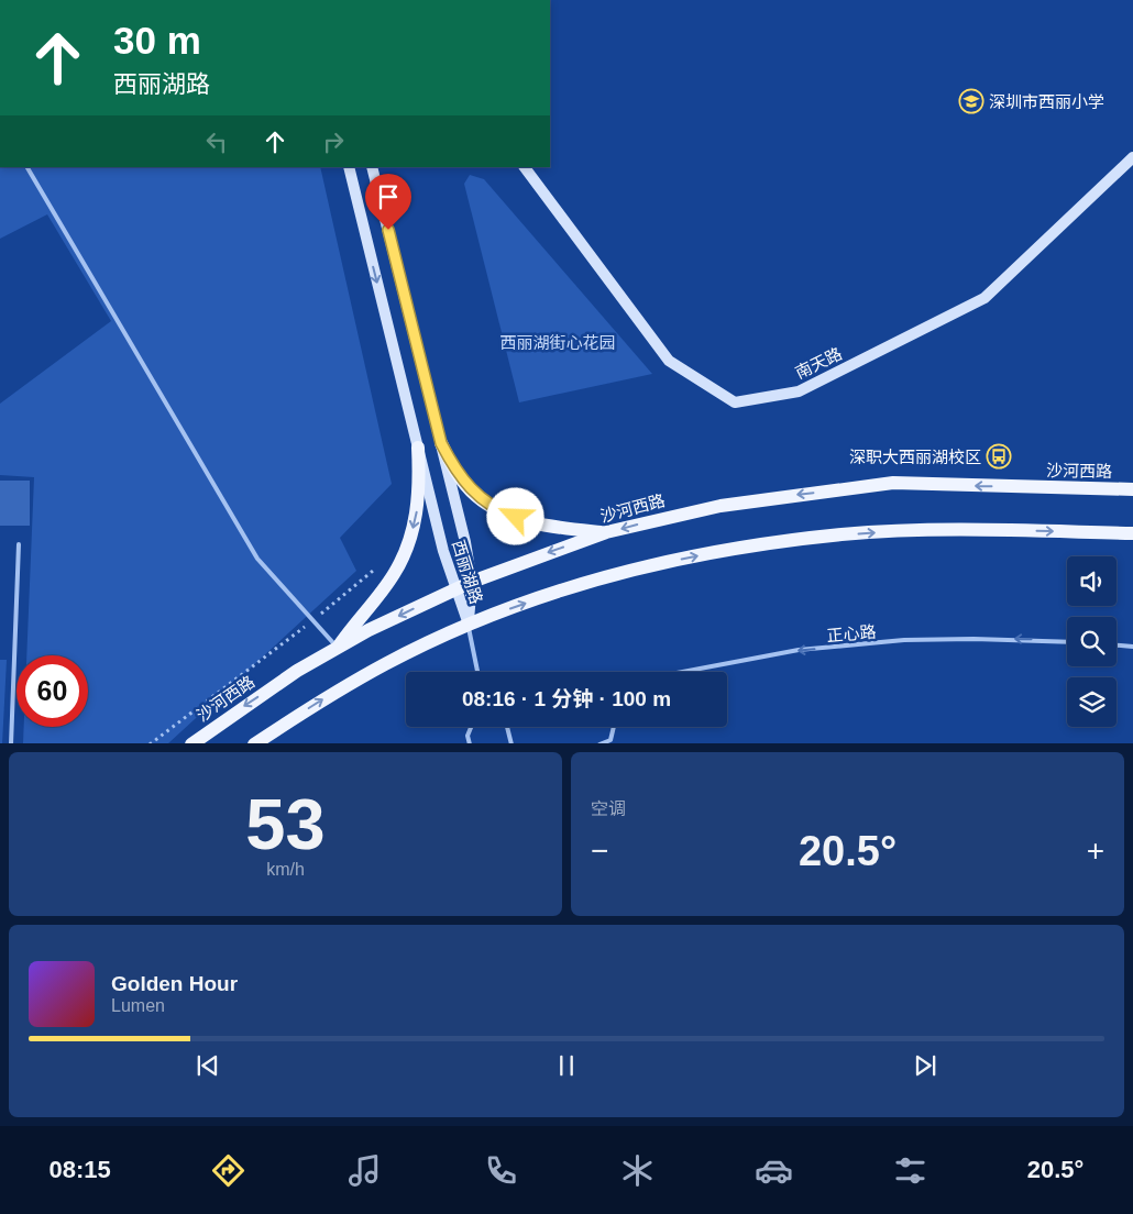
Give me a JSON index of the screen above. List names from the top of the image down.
{
  "streets": {
    "main road": ["南天路", "沙河西路", "西丽湖路"],
    "lane": ["正心路"]
  },
  "crossings": [
    ["沙河西路", "西丽湖路"]
  ],
  "one_way": ["正心路"],
  "parks": ["西丽湖街心花园"],
  "places": {
    "school or university": ["深圳市西丽小学"],
    "bus stop": ["深职大西丽湖校区"]
  },
  "page": {
    "turn": ["30 m", "西丽湖路"],
    "limit": "60",
    "trip": "08:16 · 1 分钟 · 100 m",
    "tile": [
      ["53", "km/h"],
      "空调"
    ],
    "heat": ["−", "20.5°", "+"],
    "song": ["Golden Hour", "Lumen"],
    "tabs": ["08:15", "20.5°"]
  }
}
